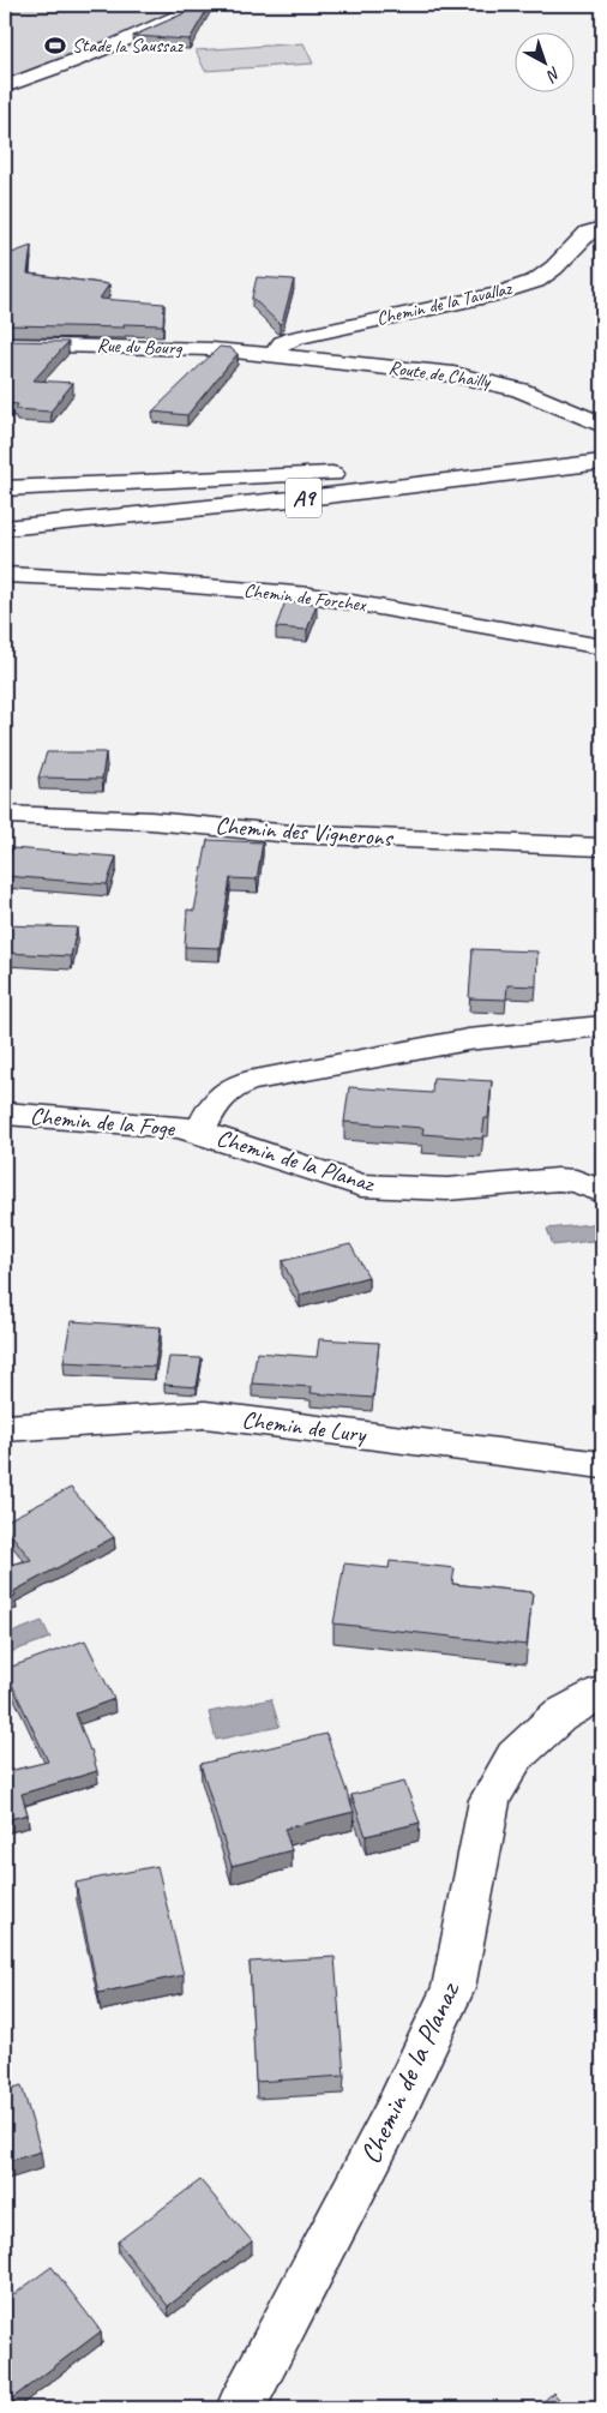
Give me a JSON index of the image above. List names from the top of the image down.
{
  "streets": {
    "main road": [
      "Chemin de la Tavallaz",
      "Rue du Bourg",
      "Route de Chailly",
      "A9",
      "Chemin de Forchex",
      "Chemin des Vignerons",
      "Chemin de la Foge",
      "Chemin de la Planaz",
      "Chemin de Lury"
    ]
  },
  "crossings": [
    ["Chemin de la Tavallaz", "Rue du Bourg"],
    ["Chemin de la Tavallaz", "Route de Chailly"],
    ["Rue du Bourg", "Route de Chailly"],
    ["Route de Chailly", "A9"],
    ["Chemin de la Foge", "Chemin de la Planaz"]
  ],
  "places": {
    "sports": ["Stade la Saussaz"]
  },
  "north": "bottom right"
}
